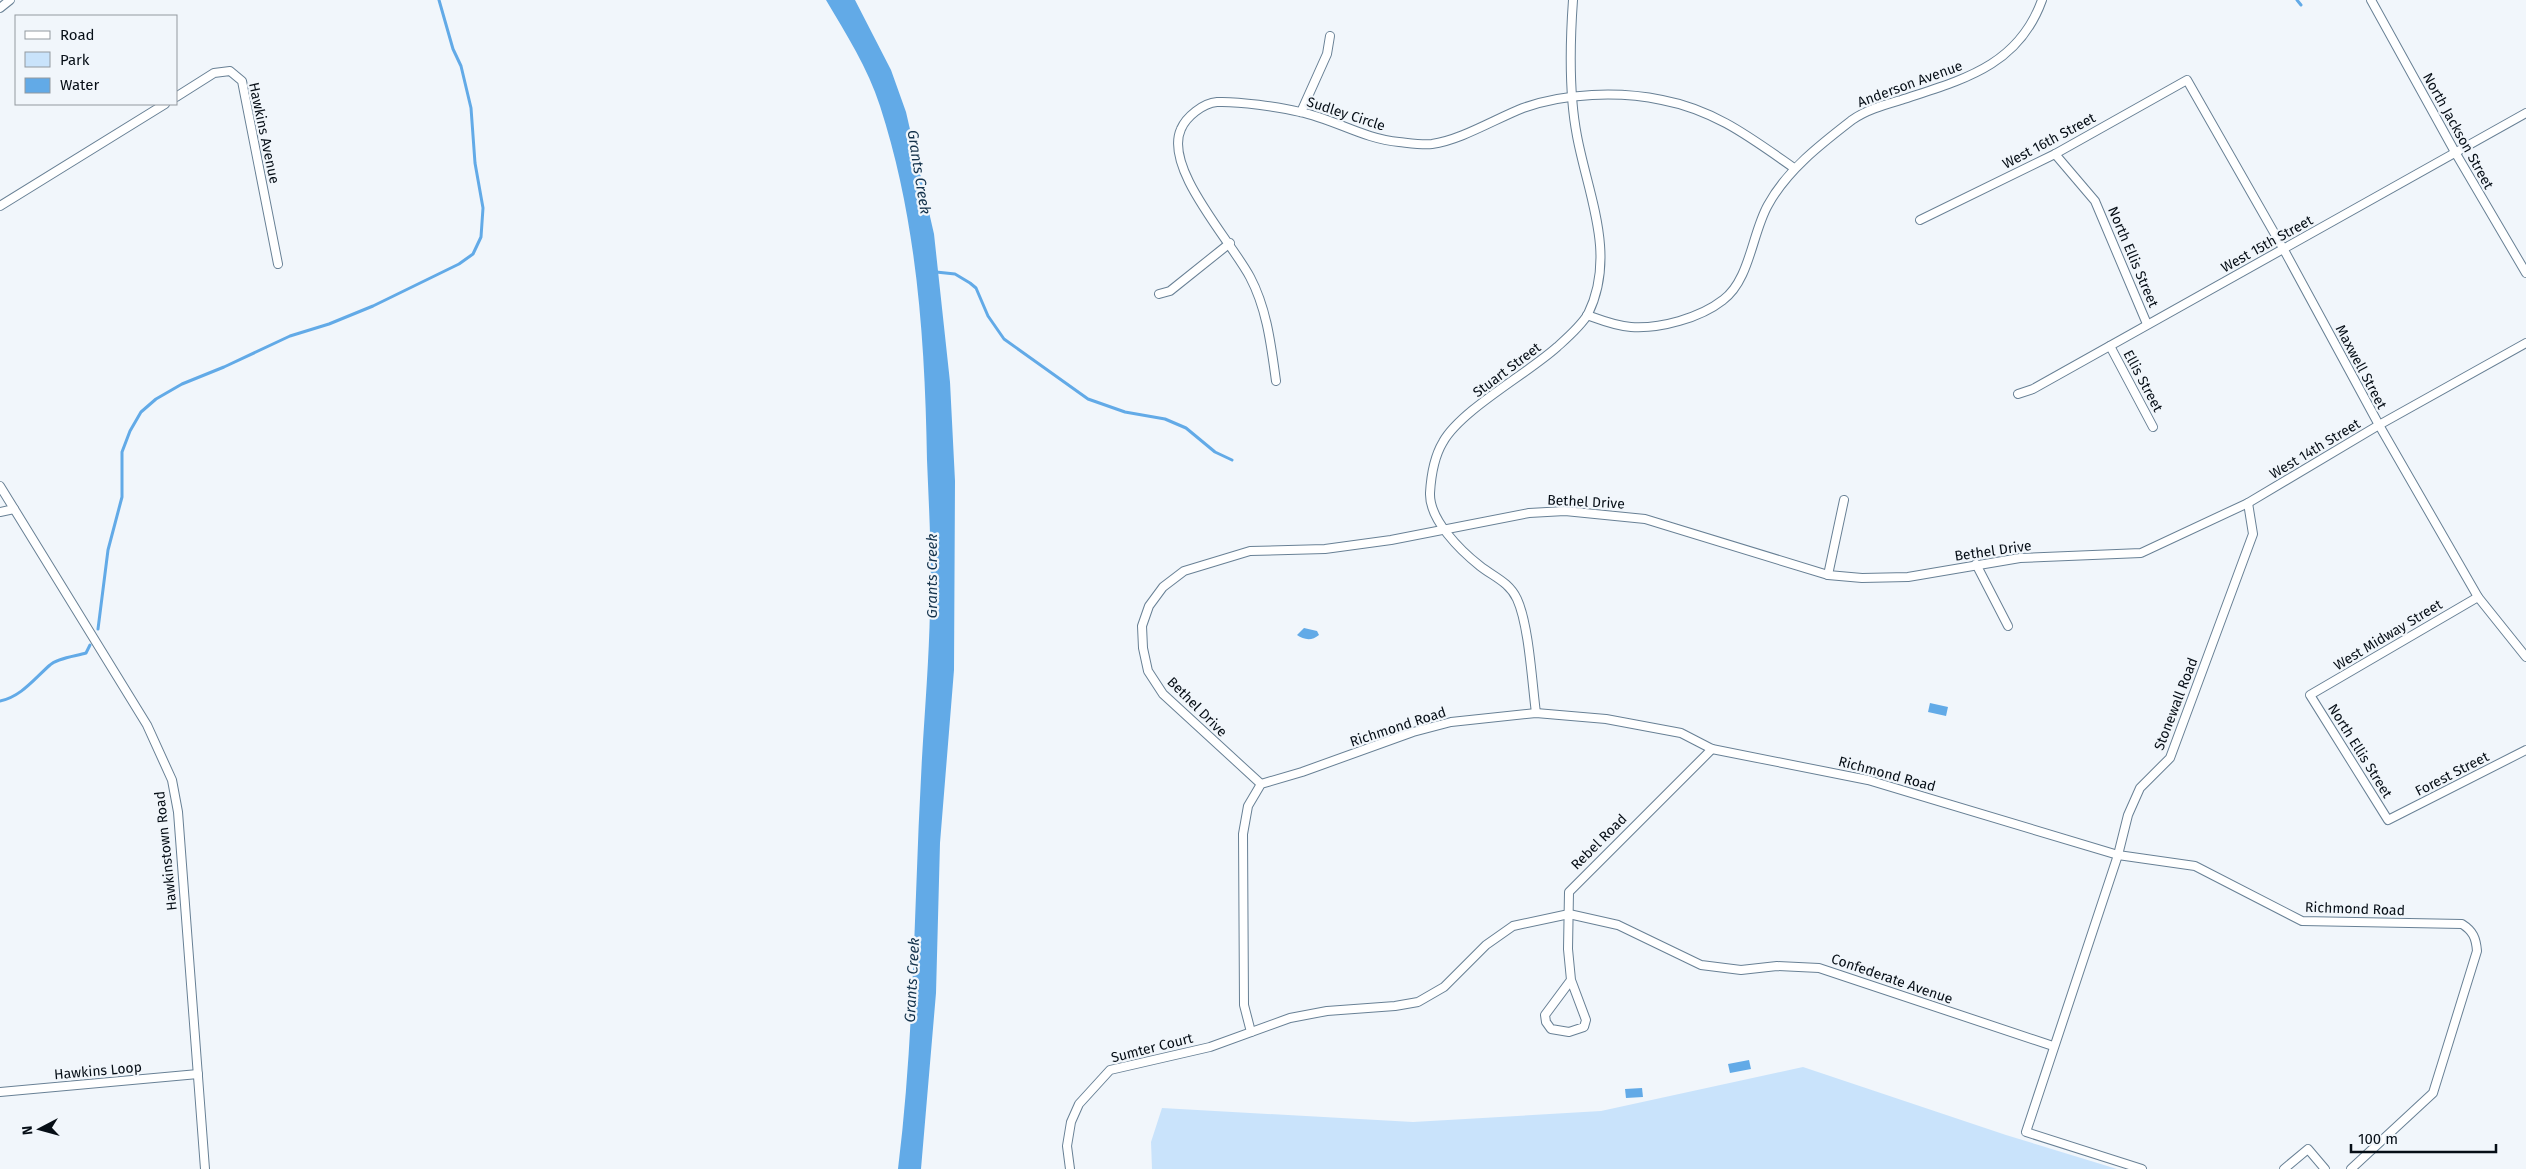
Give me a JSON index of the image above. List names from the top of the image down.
{
  "streets": {
    "street": [
      "Anderson Avenue",
      "Sudley Circle",
      "North Jackson Street",
      "Hawkins Avenue",
      "West 16th Street",
      "West 15th Street",
      "North Ellis Street",
      "Maxwell Street",
      "Stuart Street",
      "Ellis Street",
      "West 14th Street",
      "Bethel Drive",
      "West Midway Street",
      "Stonewall Road",
      "Richmond Road",
      "Forest Street",
      "Rebel Road",
      "Hawkinstown Road",
      "Confederate Avenue",
      "Sumter Court",
      "Hawkins Loop"
    ]
  },
  "crossings": [
    ["Anderson Avenue", "Sudley Circle"],
    ["Anderson Avenue", "Stuart Street"],
    ["Sudley Circle", "Stuart Street"],
    ["North Jackson Street", "West 15th Street"],
    ["West 16th Street", "North Ellis Street"],
    ["West 16th Street", "Maxwell Street"],
    ["West 15th Street", "North Ellis Street"],
    ["West 15th Street", "Maxwell Street"],
    ["West 15th Street", "Ellis Street"],
    ["North Ellis Street", "West Midway Street"],
    ["North Ellis Street", "Forest Street"],
    ["Maxwell Street", "West 14th Street"],
    ["Maxwell Street", "West Midway Street"],
    ["Stuart Street", "Bethel Drive"],
    ["Stuart Street", "Richmond Road"],
    ["West 14th Street", "Bethel Drive"],
    ["West 14th Street", "Stonewall Road"],
    ["Bethel Drive", "Stonewall Road"],
    ["Bethel Drive", "Richmond Road"],
    ["Stonewall Road", "Richmond Road"],
    ["Stonewall Road", "Confederate Avenue"],
    ["Richmond Road", "Rebel Road"],
    ["Rebel Road", "Confederate Avenue"],
    ["Hawkinstown Road", "Hawkins Loop"],
    ["Confederate Avenue", "Sumter Court"]
  ],
  "water": ["Grants Creek"],
  "legend": ["Road", "Park", "Water"],
  "scale_bar": "100 m",
  "north": "left"
}
